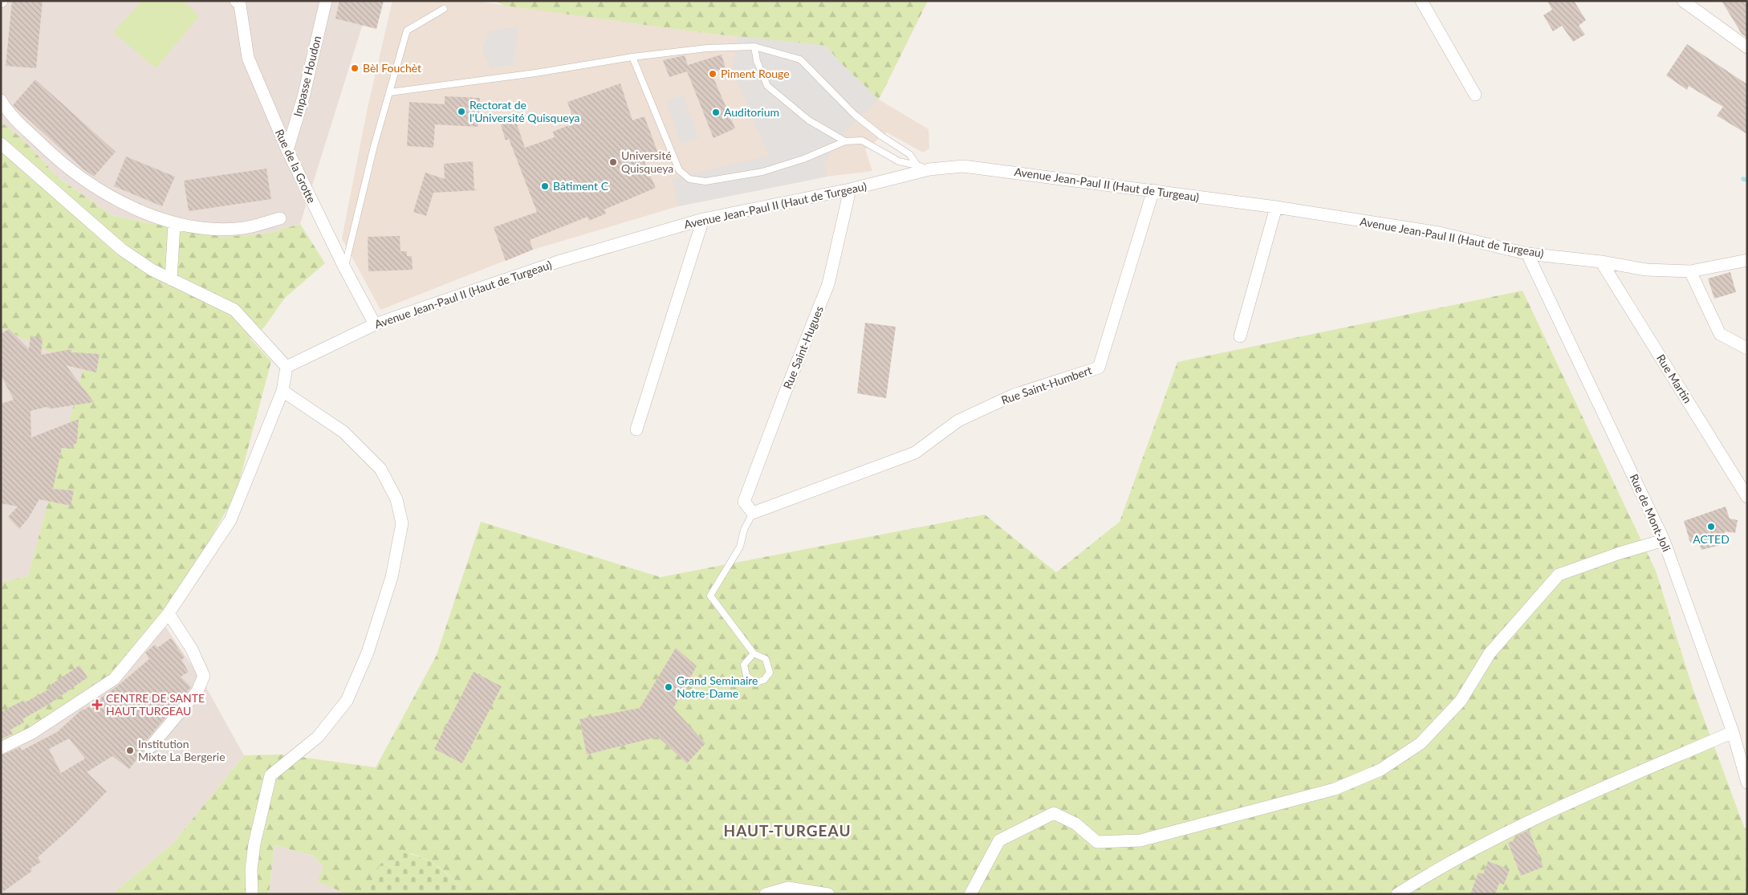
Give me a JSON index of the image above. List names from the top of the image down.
{
  "streets": {
    "street": [
      "Impasse Houdon",
      "Rue de la Grotte",
      "Avenue Jean-Paul II (Haut de Turgeau)",
      "Rue Saint-Hugues",
      "Rue Martin",
      "Rue Saint-Humbert",
      "Rue de Mont-Joli"
    ]
  },
  "crossings": [
    ["Impasse Houdon", "Rue de la Grotte"],
    ["Rue de la Grotte", "Avenue Jean-Paul II (Haut de Turgeau)"],
    ["Avenue Jean-Paul II (Haut de Turgeau)", "Rue Saint-Hugues"],
    ["Avenue Jean-Paul II (Haut de Turgeau)", "Rue Martin"],
    ["Avenue Jean-Paul II (Haut de Turgeau)", "Rue Saint-Humbert"],
    ["Avenue Jean-Paul II (Haut de Turgeau)", "Rue de Mont-Joli"],
    ["Rue Saint-Hugues", "Rue Saint-Humbert"]
  ],
  "districts": ["HAUT-TURGEAU"],
  "places": {
    "other": [
      "Bèl Fouchèt",
      "Piment Rouge",
      "Rectorat de l'Université Quisqueya",
      "Auditorium",
      "Université Quisqueya",
      "Bâtiment C",
      "ACTED",
      "Grand Seminaire Notre-Dame",
      "Institution Mixte La Bergerie"
    ],
    "health": ["CENTRE DE SANTE HAUT TURGEAU"]
  }
}
